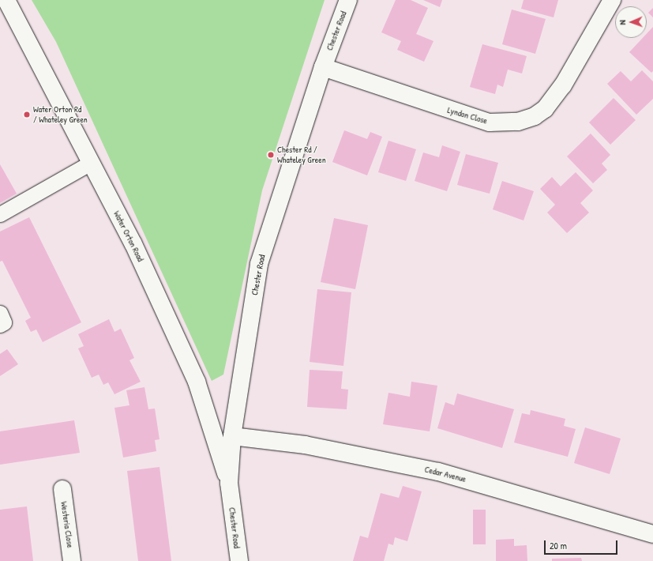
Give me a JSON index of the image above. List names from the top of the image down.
{
  "streets": {
    "main road": [
      "Chester Road",
      "Lyndon Close",
      "Water Orton Road",
      "Cedar Avenue",
      "Westeria Close"
    ]
  },
  "crossings": [
    ["Chester Road", "Lyndon Close"],
    ["Chester Road", "Water Orton Road"],
    ["Chester Road", "Cedar Avenue"]
  ],
  "places": ["Water Orton Rd / Whateley Green", "Chester Rd / Whateley Green"],
  "scale_bar": "20 m",
  "north": "left"
}
